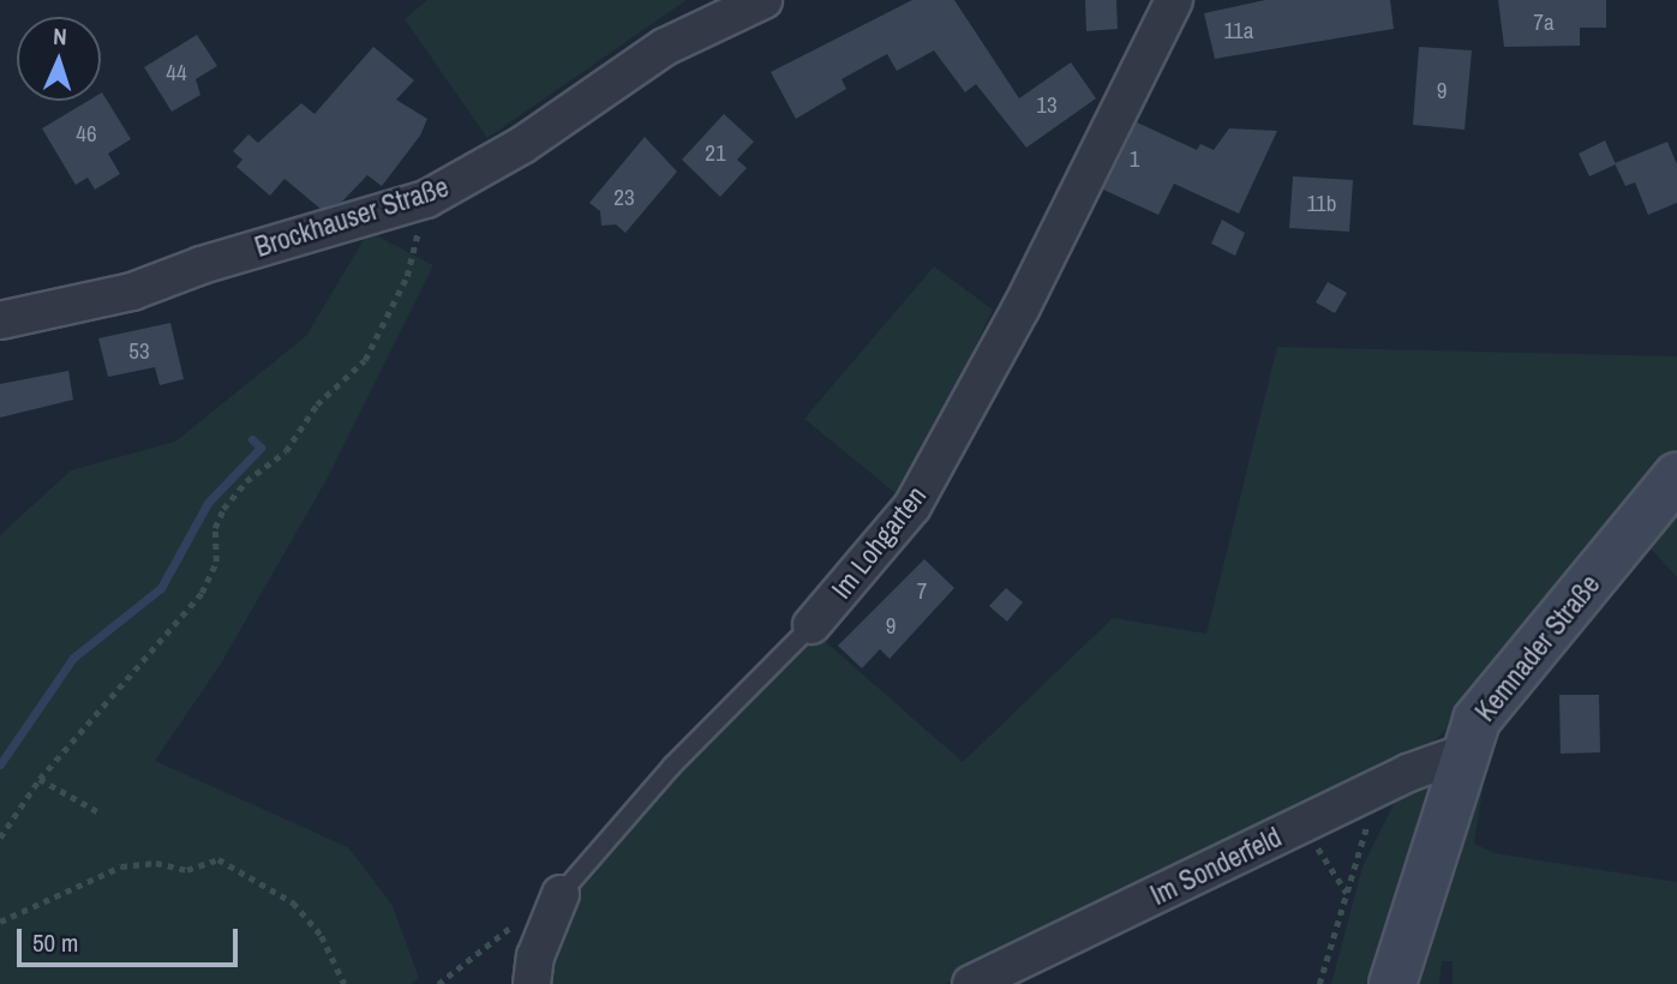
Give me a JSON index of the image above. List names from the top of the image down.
{
  "streets": {
    "main road": ["Kemnader Straße"],
    "street": ["Brockhauser Straße", "Im Lohgarten", "Im Sonderfeld"]
  },
  "crossings": [
    ["Kemnader Straße", "Im Sonderfeld"]
  ],
  "house_numbers": [
    "7a",
    "11a",
    "44",
    "9",
    "13",
    "46",
    "21",
    "1",
    "23",
    "11b",
    "53",
    "7",
    "9"
  ],
  "scale_bar": "50 m",
  "north": "top"
}
